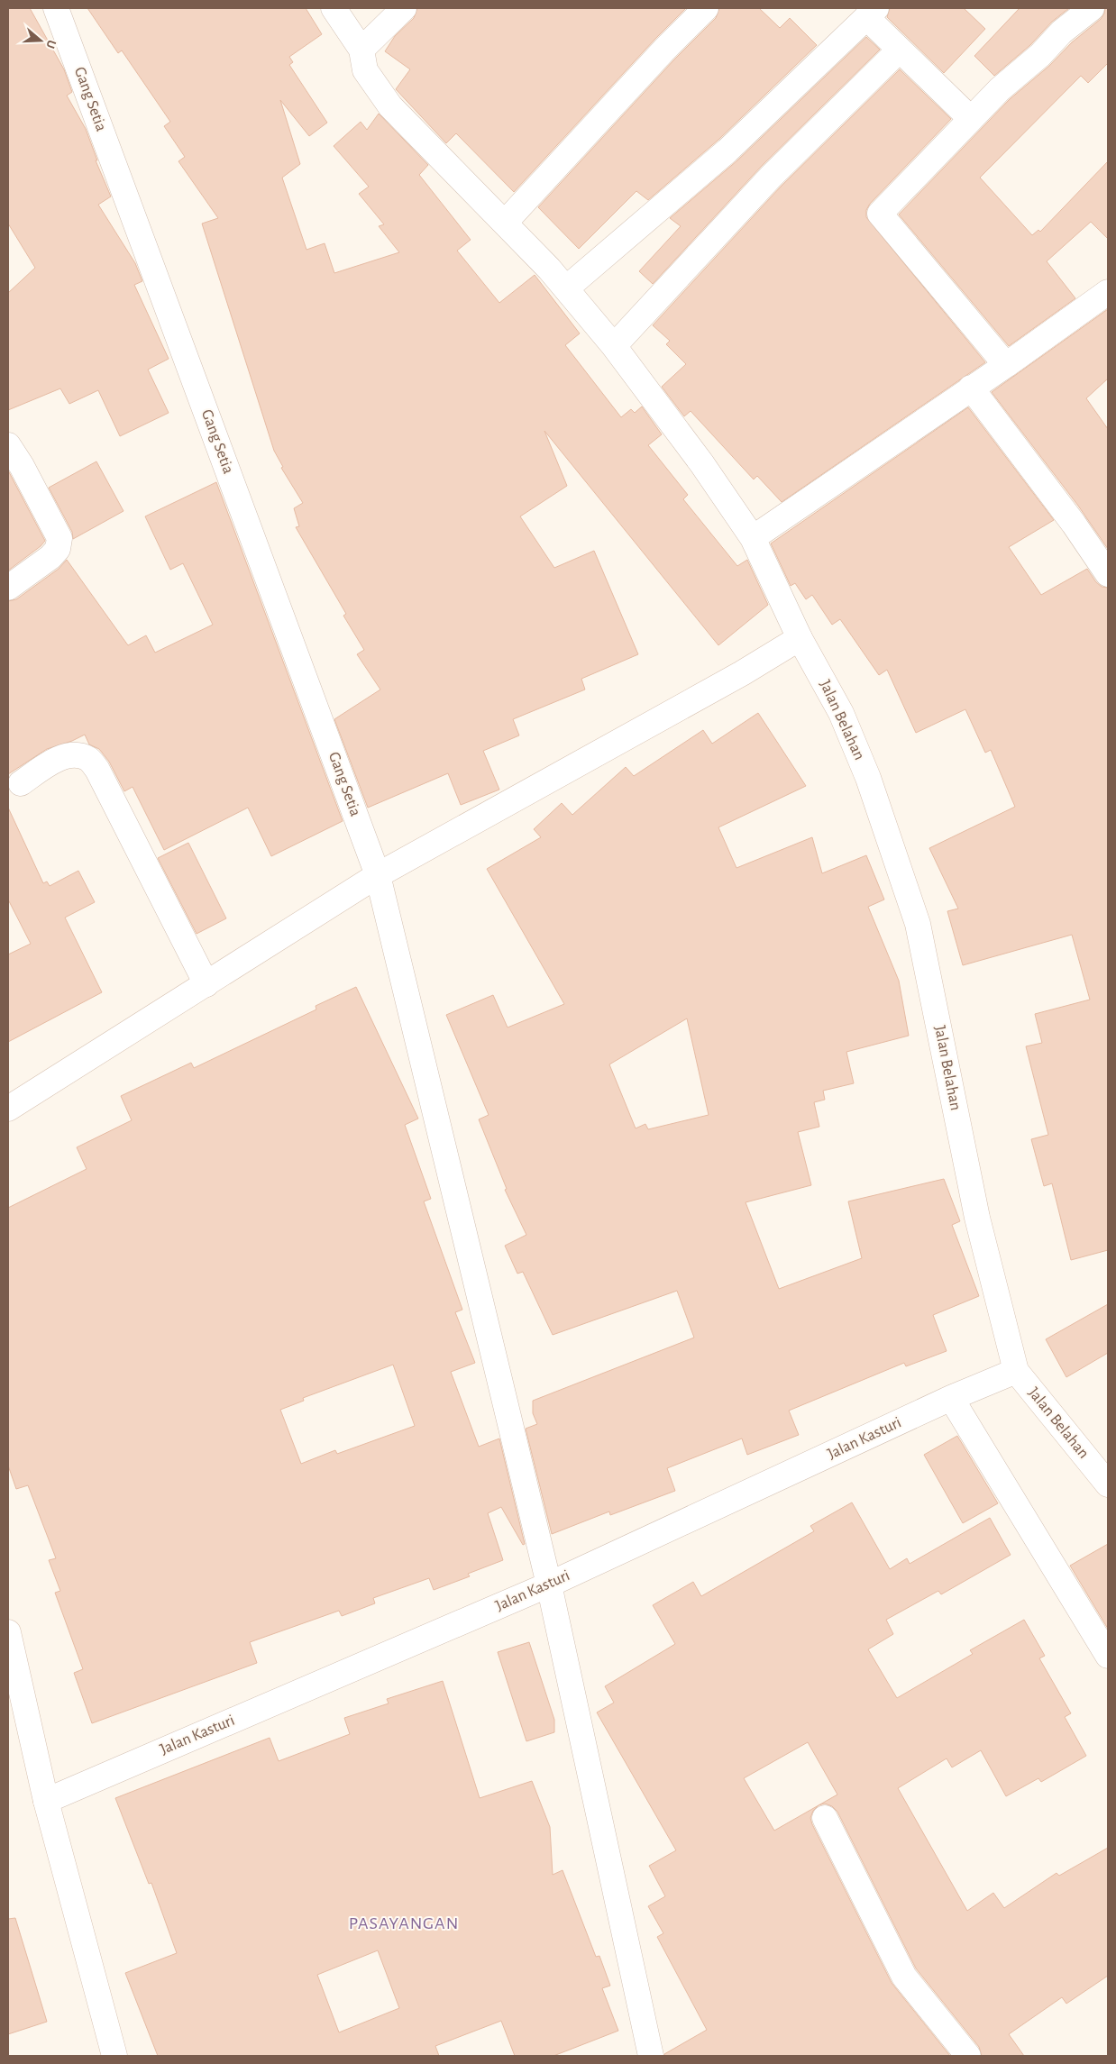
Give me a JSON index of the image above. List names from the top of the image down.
{
  "streets": {
    "street": ["Gang Setia", "Jalan Belahan", "Jalan Kasturi"]
  },
  "crossings": [
    ["Gang Setia", "Jalan Kasturi"],
    ["Jalan Belahan", "Jalan Kasturi"]
  ],
  "districts": ["PASAYANGAN"],
  "north": "right"
}
